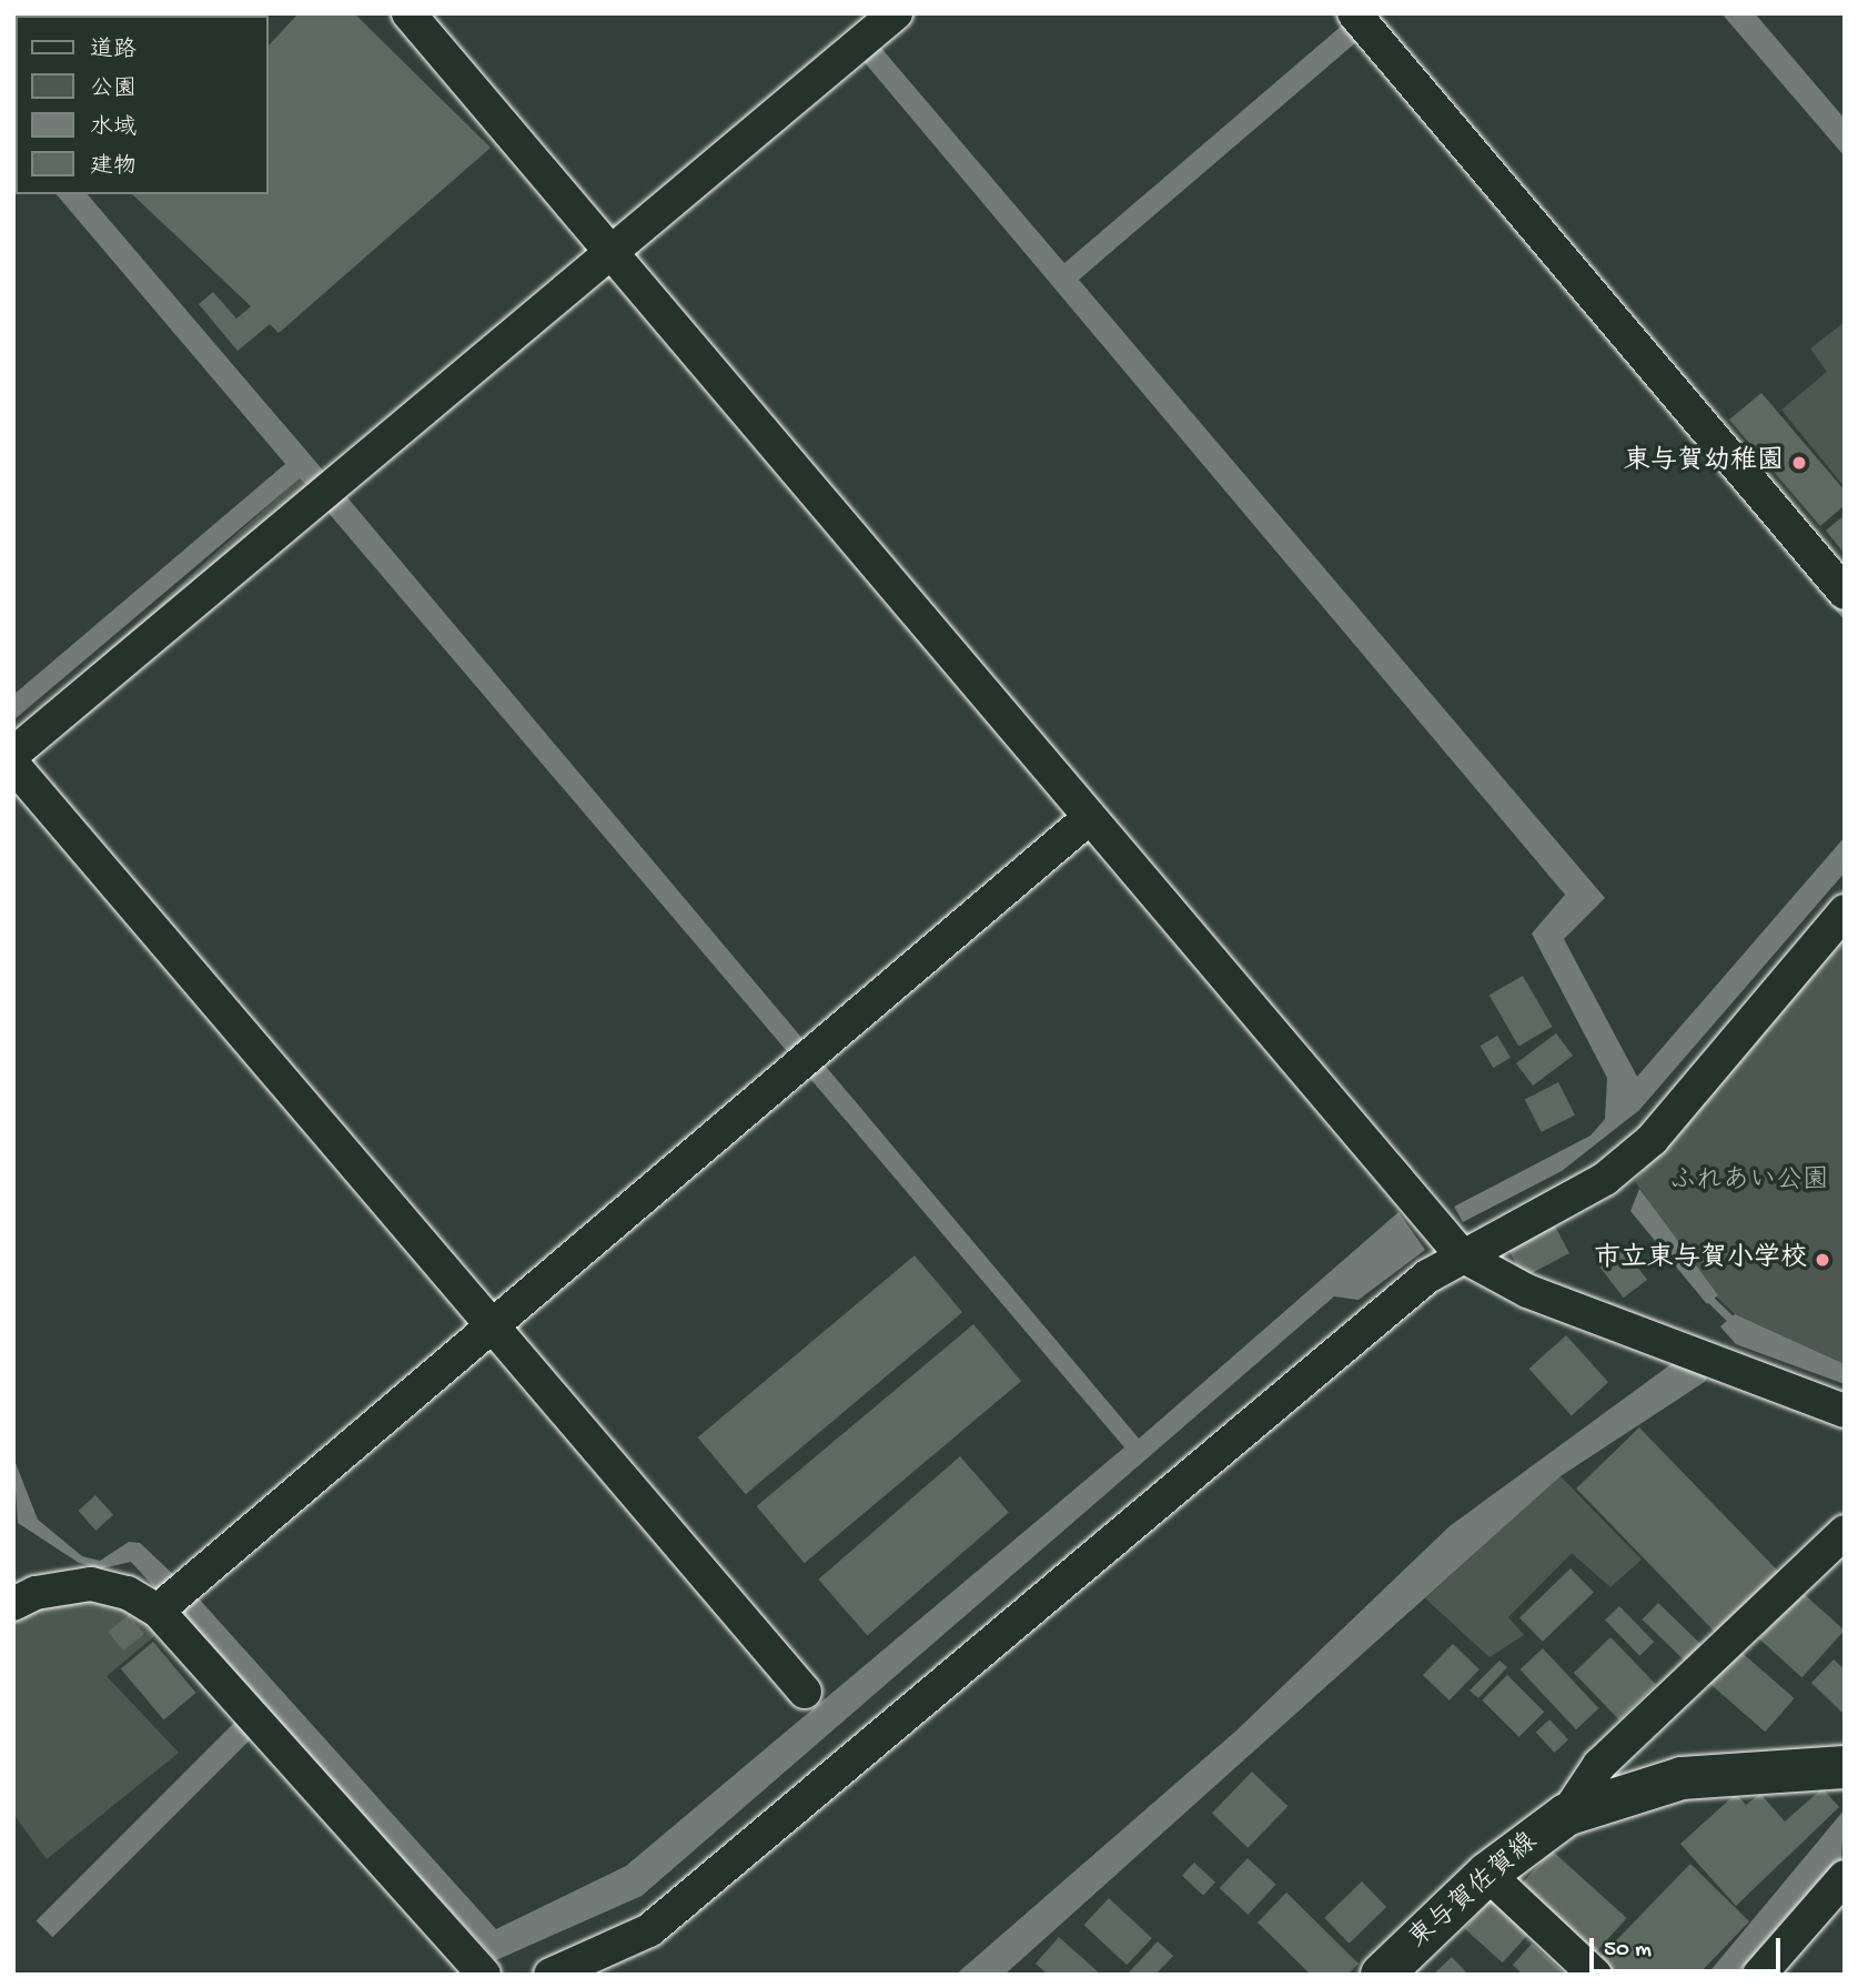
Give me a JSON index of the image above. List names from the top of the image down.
{
  "streets": {
    "main road": ["東与賀佐賀線"]
  },
  "parks": ["ふれあい公園"],
  "places": ["東与賀幼稚園", "市立東与賀小学校"],
  "legend": [
    "道路",
    "公園",
    "水域",
    "建物"
  ],
  "scale_bar": "50 m"
}
